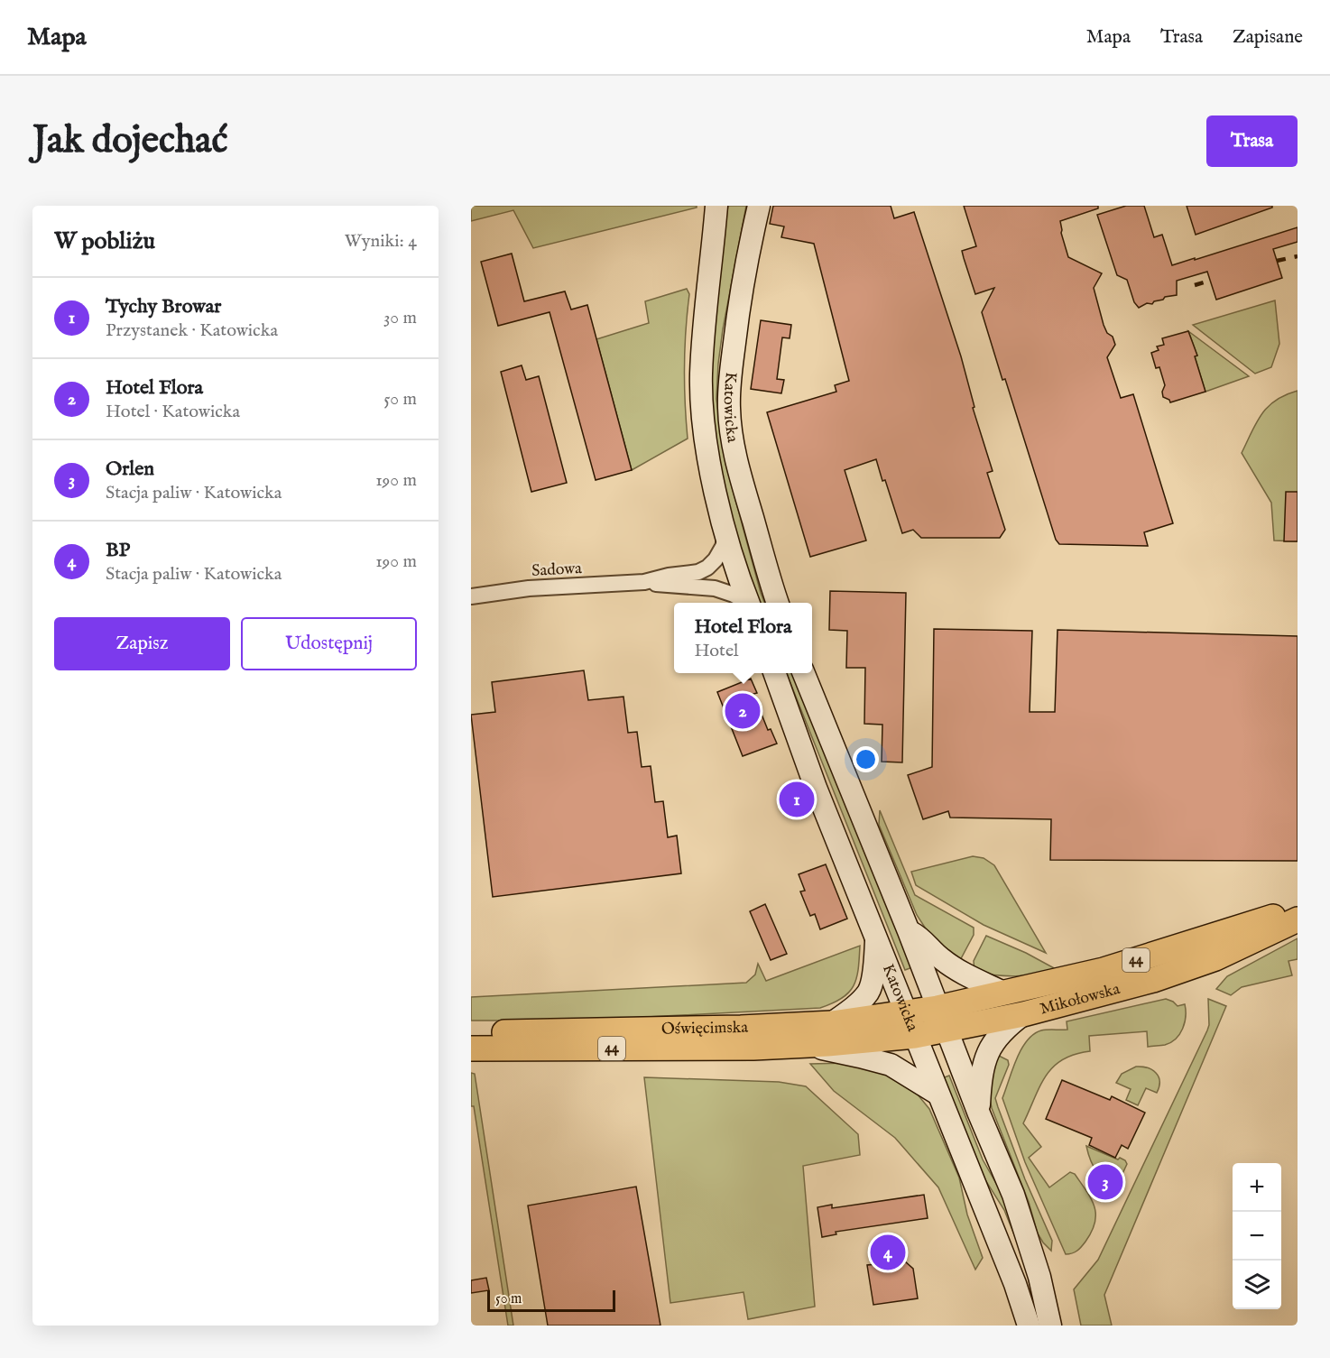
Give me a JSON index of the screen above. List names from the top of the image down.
{
  "streets": {
    "main road": [
      "Katowicka",
      "44",
      "Mikołowska",
      "Oświęcimska"
    ],
    "street": ["Sadowa"]
  },
  "crossings": [
    ["Katowicka", "Sadowa"],
    ["Katowicka", "Mikołowska"],
    ["Katowicka", "Oświęcimska"],
    ["Mikołowska", "Oświęcimska"]
  ],
  "scale_bar": "50 m",
  "page": {
    "header": "Mapa",
    "nav": ["Mapa", "Trasa", "Zapisane"],
    "buttons": [
      "Trasa",
      ["Zapisz", "Udostępnij"]
    ],
    "title": "Jak dojechać",
    "heading": ["W pobliżu", "Wyniki: 4"],
    "list": [
      {
        "mark": "1",
        "name": "Tychy Browar",
        "note": "Przystanek · Katowicka",
        "value": "30 m"
      },
      {
        "mark": "2",
        "name": "Hotel Flora",
        "note": "Hotel · Katowicka",
        "value": "50 m"
      },
      {
        "mark": "3",
        "name": "Orlen",
        "note": "Stacja paliw · Katowicka",
        "value": "190 m"
      },
      {
        "mark": "4",
        "name": "BP",
        "note": "Stacja paliw · Katowicka",
        "value": "190 m"
      }
    ],
    "popup": ["Hotel Flora", "Hotel"],
    "pins": [
      "2",
      "1",
      "3",
      "4"
    ],
    "map_buttons": ["+", "−"],
    "scale": "50 m"
  }
}
